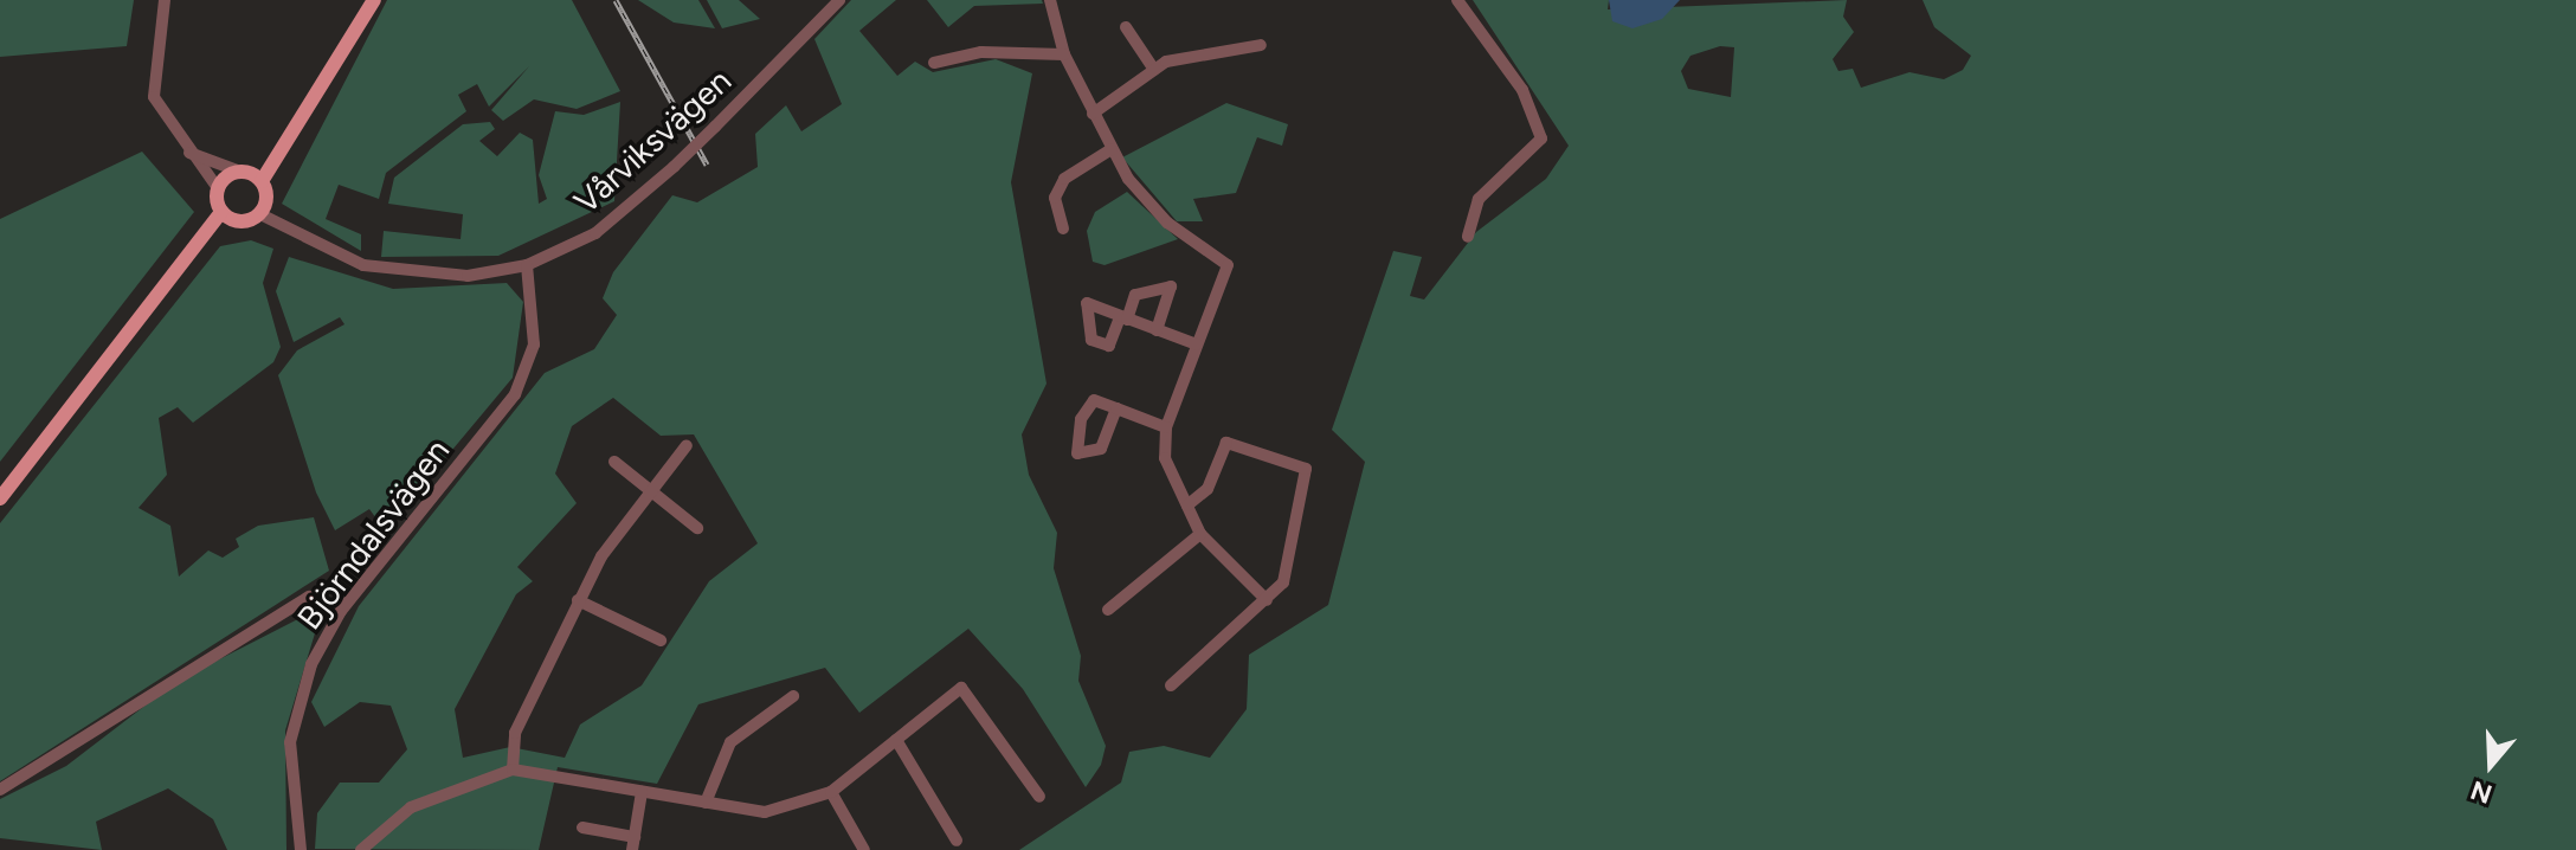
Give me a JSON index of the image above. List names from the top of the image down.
{
  "streets": {
    "street": ["Vårviksvägen", "Björndalsvägen"]
  },
  "crossings": [
    ["Vårviksvägen", "Björndalsvägen"]
  ],
  "north": "bottom"
}
